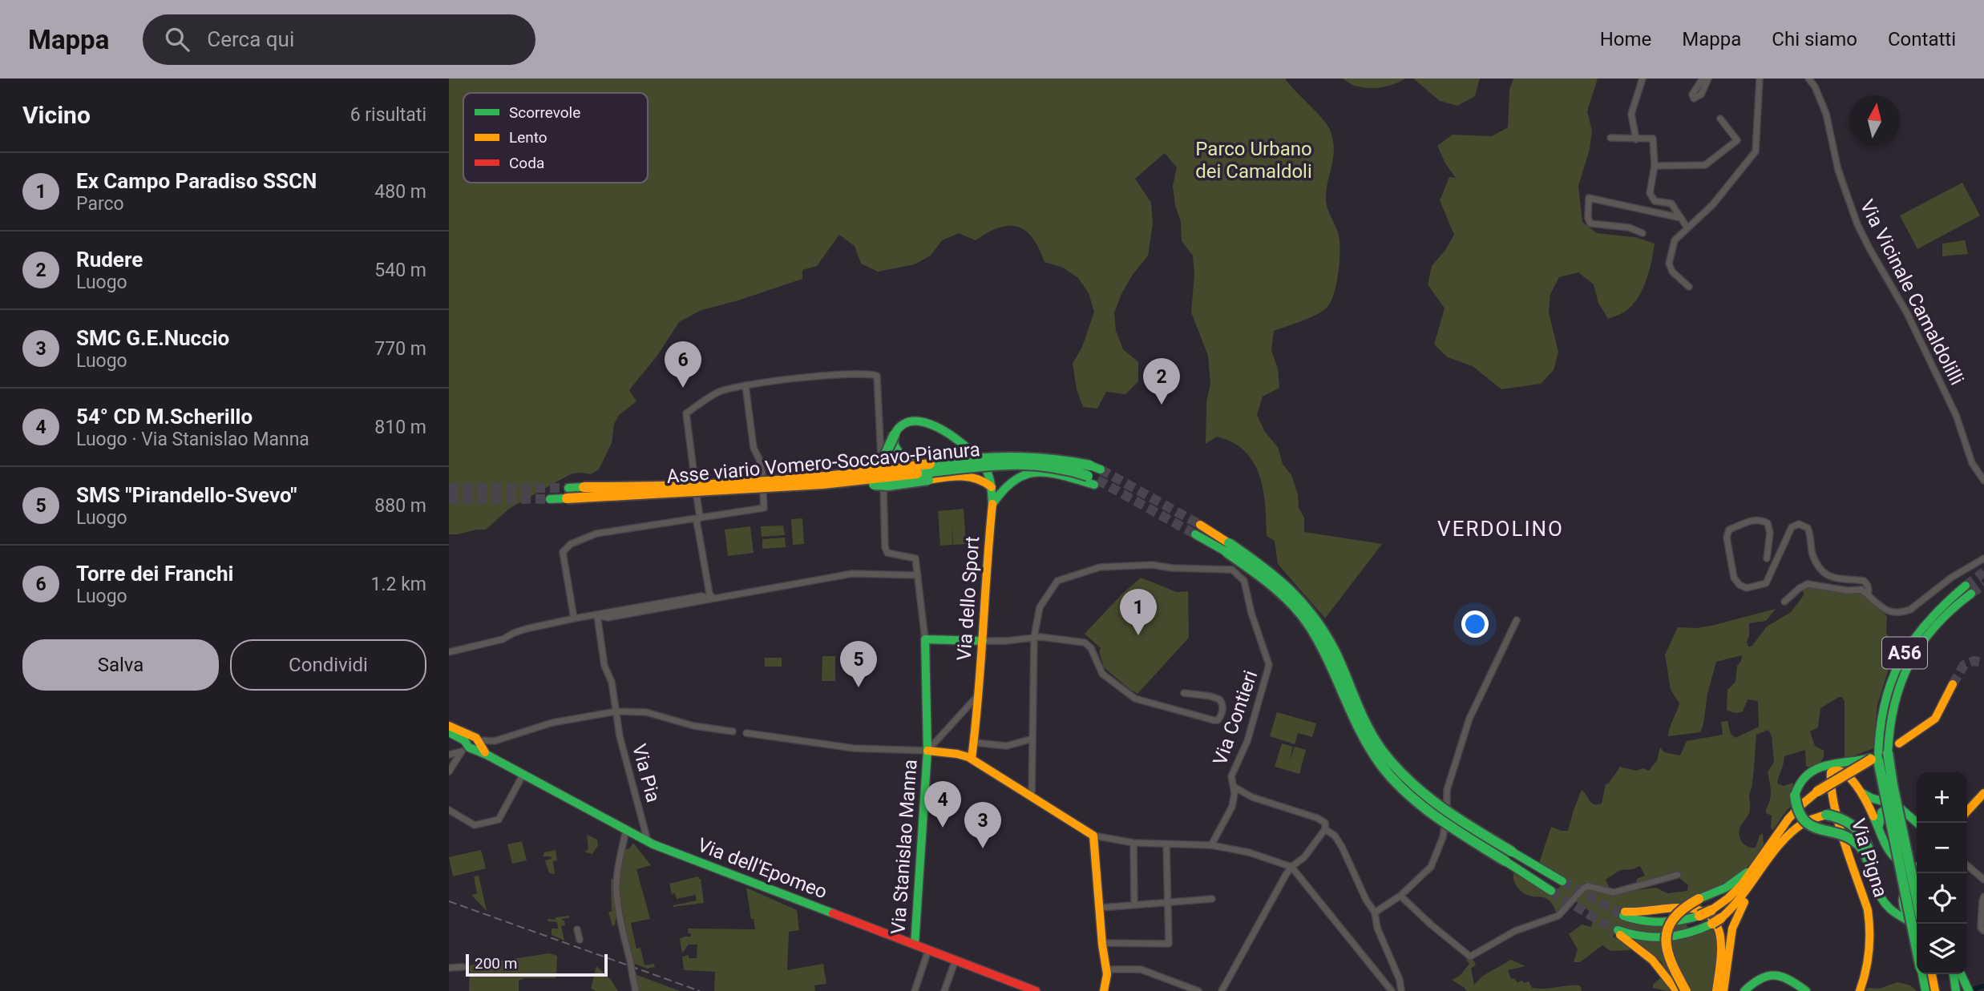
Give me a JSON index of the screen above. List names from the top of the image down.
{
  "streets": {
    "main road": [
      "Asse viario Vomero-Soccavo-Pianura",
      "Via dello Sport",
      "A56",
      "Via Stanislao Manna",
      "Via Pigna",
      "Via dell'Epomeo"
    ],
    "street": ["Via Vicinale Camaldolilli", "Via Contieri", "Via Pia"]
  },
  "crossings": [
    ["Via Pia", "Via dell'Epomeo"],
    ["Via Stanislao Manna", "Via dell'Epomeo"]
  ],
  "districts": ["VERDOLINO"],
  "parks": ["Parco Urbano dei Camaldoli"],
  "legend": ["Scorrevole", "Lento", "Coda"],
  "scale_bar": "200 m",
  "north": "top",
  "page": {
    "header": "Mappa",
    "search": "Cerca qui",
    "nav": [
      "Home",
      "Mappa",
      "Chi siamo",
      "Contatti"
    ],
    "heading": ["Vicino", "6 risultati"],
    "list": [
      {
        "mark": "1",
        "name": "Ex Campo Paradiso SSCN",
        "note": "Parco",
        "value": "480 m"
      },
      {
        "mark": "2",
        "name": "Rudere",
        "note": "Luogo",
        "value": "540 m"
      },
      {
        "mark": "3",
        "name": "SMC G.E.Nuccio",
        "note": "Luogo",
        "value": "770 m"
      },
      {
        "mark": "4",
        "name": "54° CD M.Scherillo",
        "note": "Luogo · Via Stanislao Manna",
        "value": "810 m"
      },
      {
        "mark": "5",
        "name": "SMS \"Pirandello-Svevo\"",
        "note": "Luogo",
        "value": "880 m"
      },
      {
        "mark": "6",
        "name": "Torre dei Franchi",
        "note": "Luogo",
        "value": "1.2 km"
      }
    ],
    "pins": [
      "6",
      "2",
      "1",
      "5",
      "4",
      "3"
    ],
    "buttons": ["Salva", "Condividi"],
    "map_buttons": ["+", "−"],
    "scale": "200 m"
  }
}
